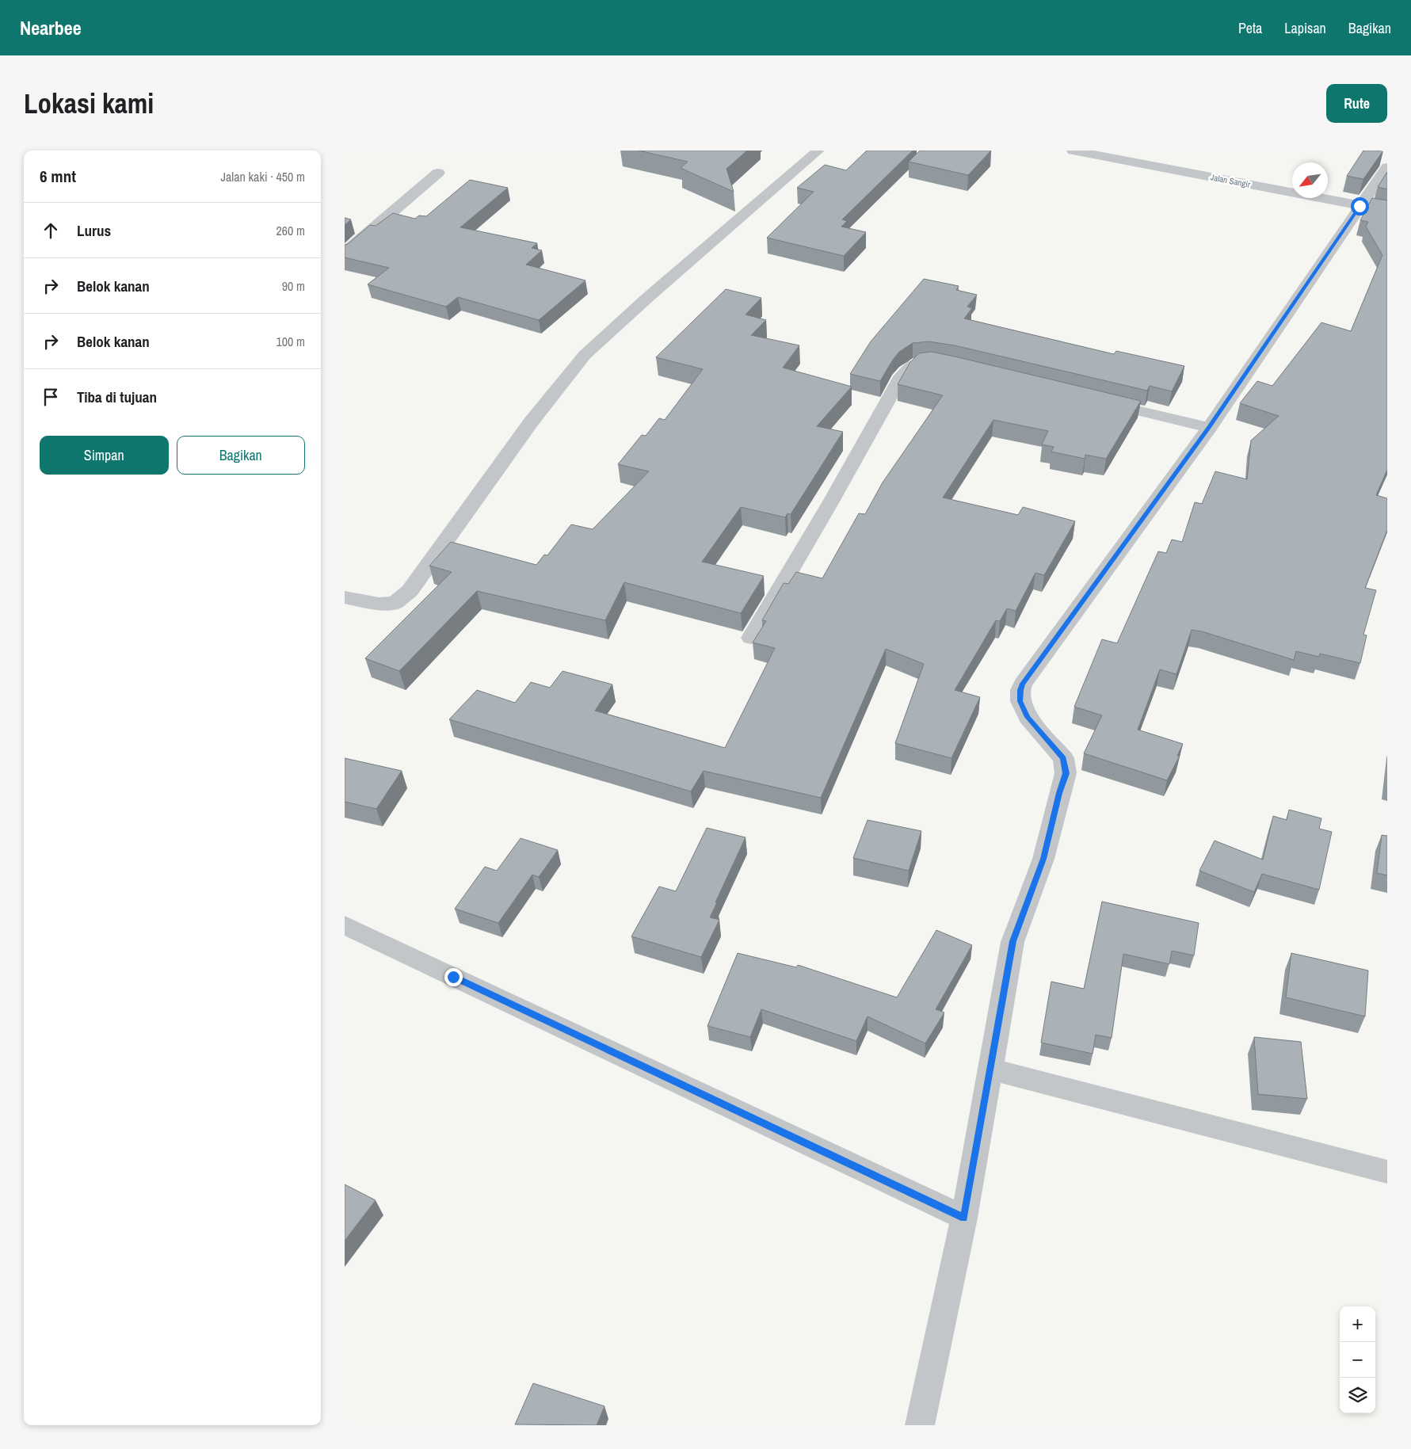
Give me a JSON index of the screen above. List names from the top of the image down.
{
  "streets": {
    "street": ["Jalan Sangir"]
  },
  "north": "bottom left",
  "page": {
    "header": "Nearbee",
    "nav": ["Peta", "Lapisan", "Bagikan"],
    "buttons": [
      "Rute",
      ["Simpan", "Bagikan"]
    ],
    "title": "Lokasi kami",
    "heading": ["6 mnt", "Jalan kaki · 450 m"],
    "list": [
      ["Lurus", "260 m"],
      ["Belok kanan", "90 m"],
      ["Belok kanan", "100 m"],
      "Tiba di tujuan"
    ],
    "map_buttons": ["+", "−"]
  }
}
